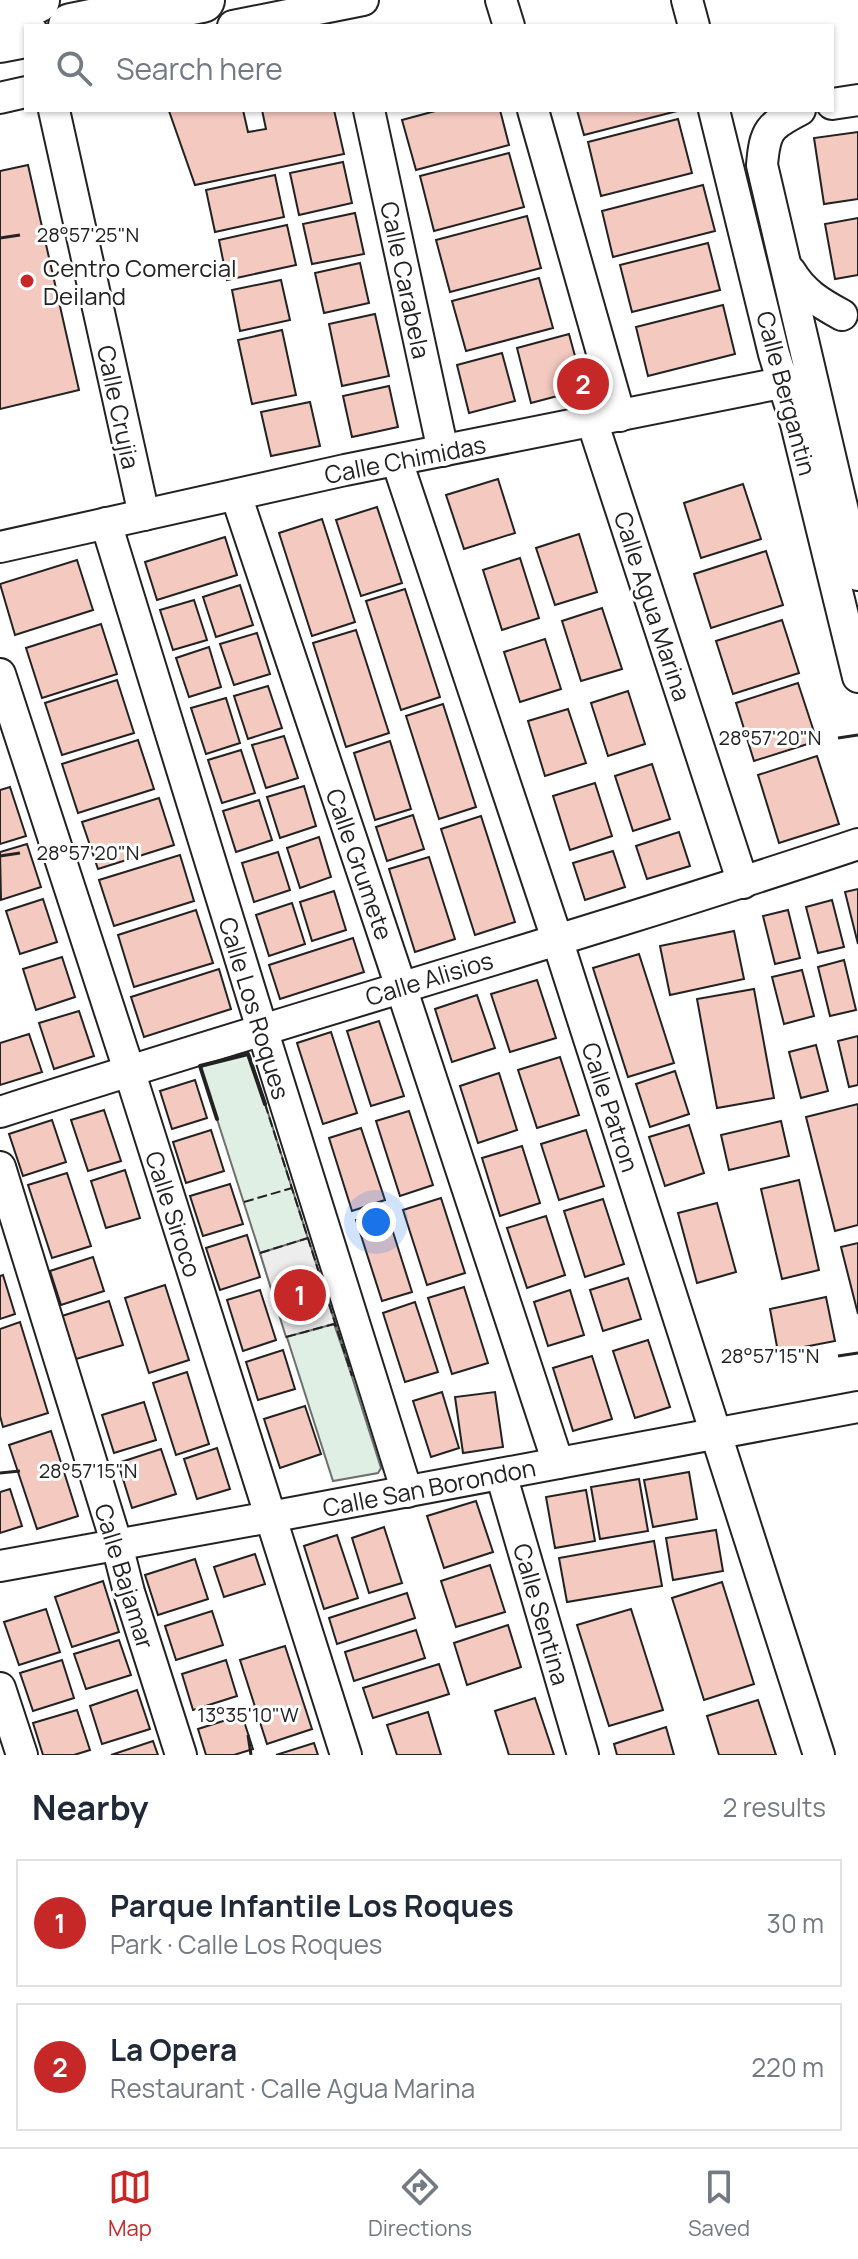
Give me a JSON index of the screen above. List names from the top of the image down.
{
  "streets": {
    "street": [
      "Calle Carabela",
      "Calle Bergantin",
      "Calle Crujia",
      "Calle Chimidas",
      "Calle Agua Marina",
      "Calle Grumete",
      "Calle Alisios",
      "Calle Los Roques",
      "Calle Patron",
      "Calle Siroco",
      "Calle San Borondon",
      "Calle Bajamar",
      "Calle Sentina"
    ]
  },
  "crossings": [
    ["Calle Carabela", "Calle Chimidas"],
    ["Calle Bergantin", "Calle Chimidas"],
    ["Calle Crujia", "Calle Chimidas"],
    ["Calle Chimidas", "Calle Agua Marina"],
    ["Calle Chimidas", "Calle Grumete"],
    ["Calle Chimidas", "Calle Los Roques"],
    ["Calle Chimidas", "Calle Patron"],
    ["Calle Agua Marina", "Calle Alisios"],
    ["Calle Grumete", "Calle Alisios"],
    ["Calle Grumete", "Calle San Borondon"],
    ["Calle Alisios", "Calle Los Roques"],
    ["Calle Alisios", "Calle Patron"],
    ["Calle Alisios", "Calle Siroco"],
    ["Calle Los Roques", "Calle San Borondon"],
    ["Calle Patron", "Calle San Borondon"],
    ["Calle Siroco", "Calle San Borondon"],
    ["Calle San Borondon", "Calle Bajamar"],
    ["Calle San Borondon", "Calle Sentina"]
  ],
  "places": ["Centro Comercial Deiland"],
  "page": {
    "search": "Search here",
    "pins": ["2", "1"],
    "heading": ["Nearby", "2 results"],
    "list": [
      {
        "mark": "1",
        "name": "Parque Infantile Los Roques",
        "note": "Park · Calle Los Roques",
        "value": "30 m"
      },
      {
        "mark": "2",
        "name": "La Opera",
        "note": "Restaurant · Calle Agua Marina",
        "value": "220 m"
      }
    ],
    "nav": ["Map", "Directions", "Saved"]
  },
  "coordinates": [
    "28°57'25\"N",
    "28°57'20\"N",
    "28°57'15\"N",
    "13°35'10\"W"
  ]
}
